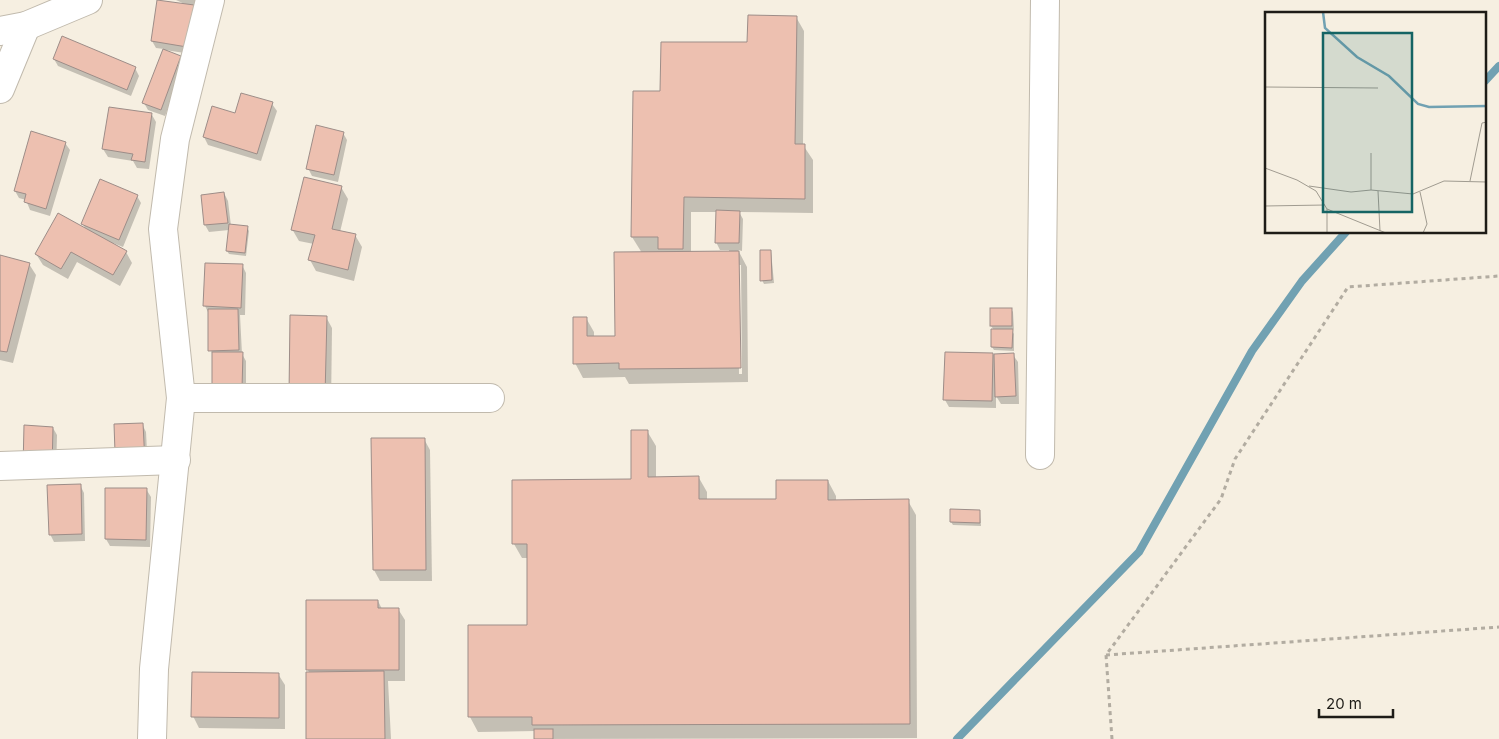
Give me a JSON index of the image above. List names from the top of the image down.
{
  "scale_bar": "20 m"
}
